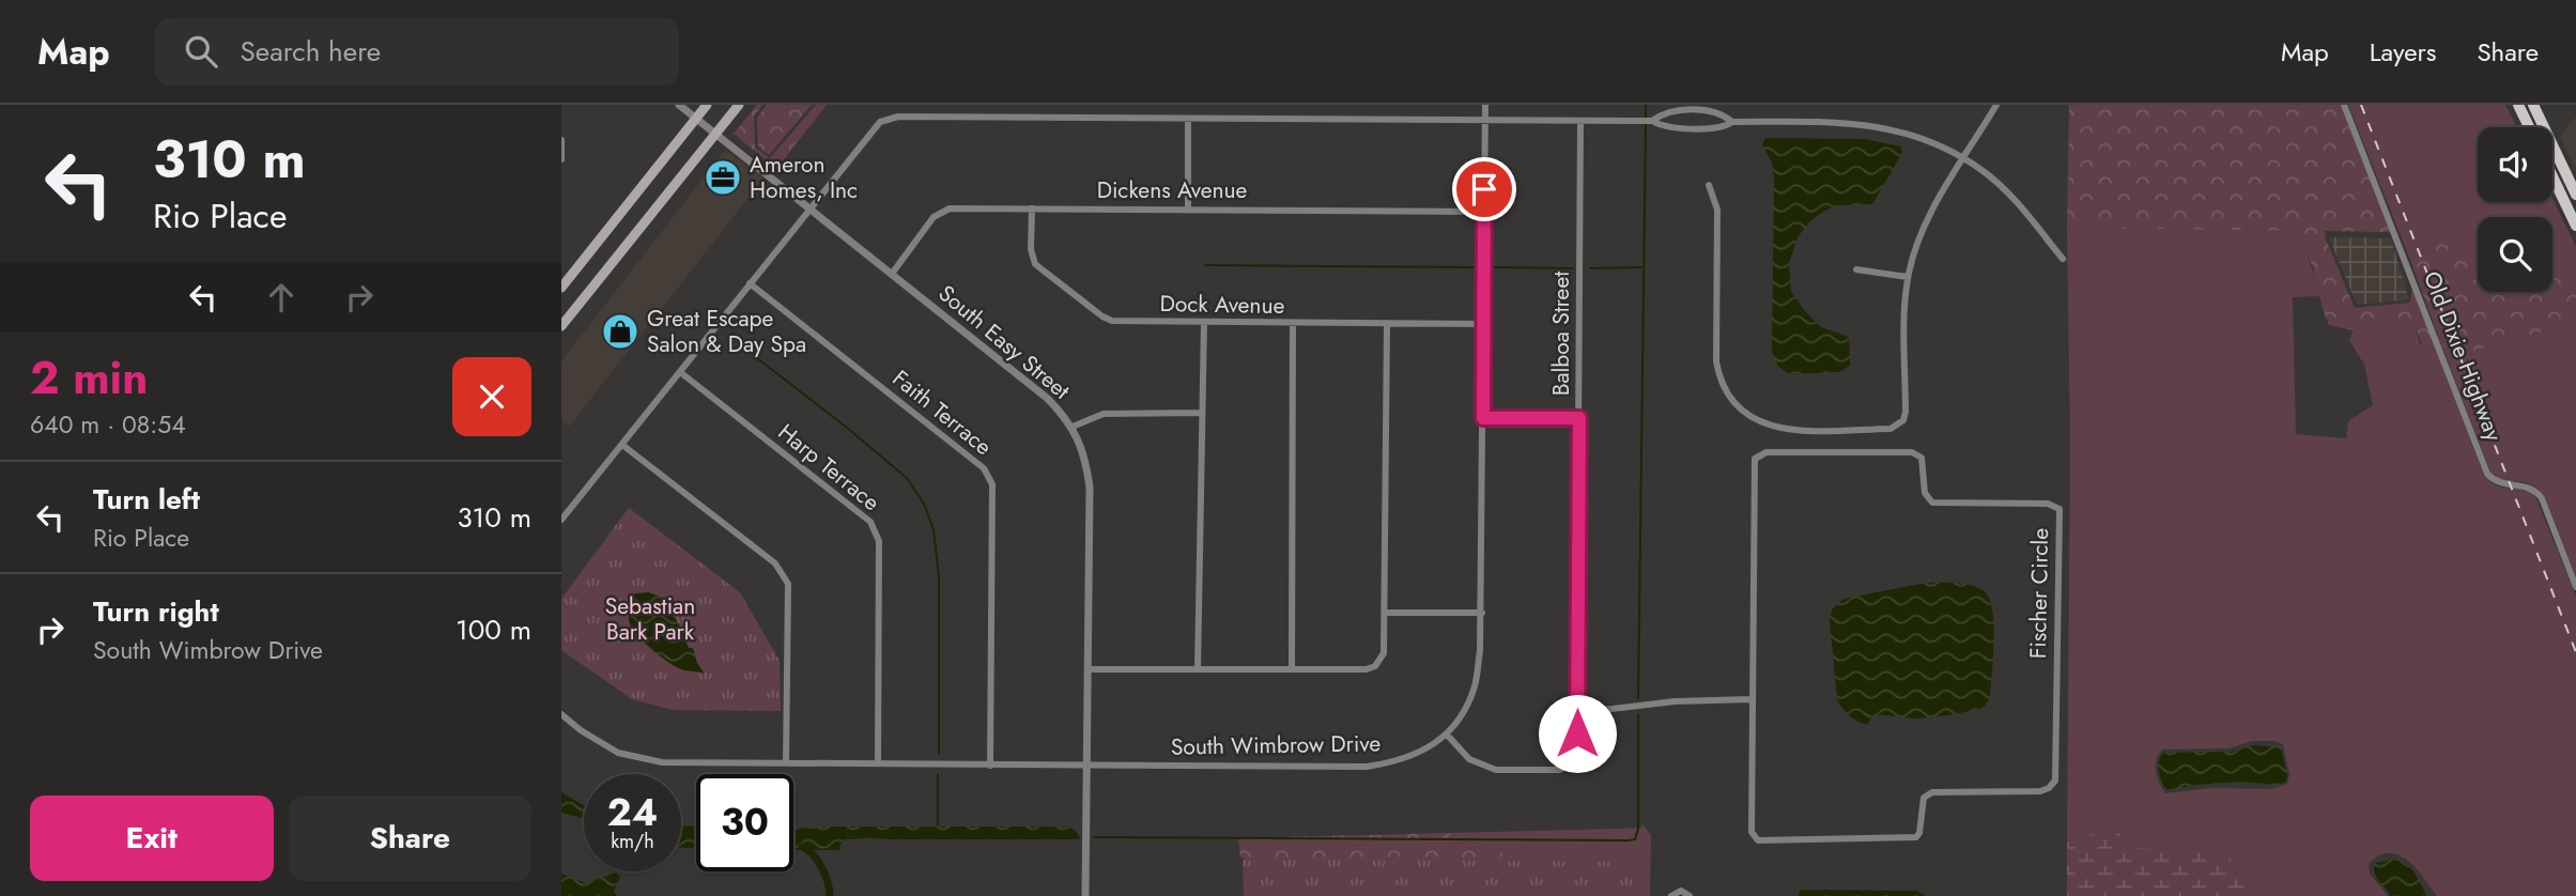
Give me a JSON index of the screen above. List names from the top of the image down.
{
  "streets": {
    "street": [
      "Dickens Avenue",
      "Dock Avenue",
      "Balboa Street",
      "South Easy Street",
      "Old Dixie Highway",
      "Faith Terrace",
      "Harp Terrace",
      "Fischer Circle",
      "South Wimbrow Drive"
    ]
  },
  "crossings": [
    ["Dickens Avenue", "Dock Avenue"],
    ["Dickens Avenue", "South Easy Street"],
    ["Dickens Avenue", "South Wimbrow Drive"],
    ["Dock Avenue", "South Wimbrow Drive"],
    ["Balboa Street", "South Wimbrow Drive"],
    ["South Easy Street", "South Wimbrow Drive"],
    ["Faith Terrace", "South Wimbrow Drive"],
    ["Harp Terrace", "South Wimbrow Drive"]
  ],
  "parks": ["Sebastian Bark Park"],
  "places": {
    "office": ["Ameron Homes, Inc"],
    "shop": ["Great Escape Salon & Day Spa"]
  },
  "page": {
    "header": "Map",
    "search": "Search here",
    "nav": ["Map", "Layers", "Share"],
    "turn": ["310 m", "Rio Place"],
    "heading": ["2 min", "640 m · 08:54"],
    "list": [
      {
        "name": "Turn left",
        "note": "Rio Place",
        "value": "310 m"
      },
      {
        "name": "Turn right",
        "note": "South Wimbrow Drive",
        "value": "100 m"
      }
    ],
    "speed": "24 km/h",
    "limit": "30",
    "buttons": ["Exit", "Share"]
  }
}
